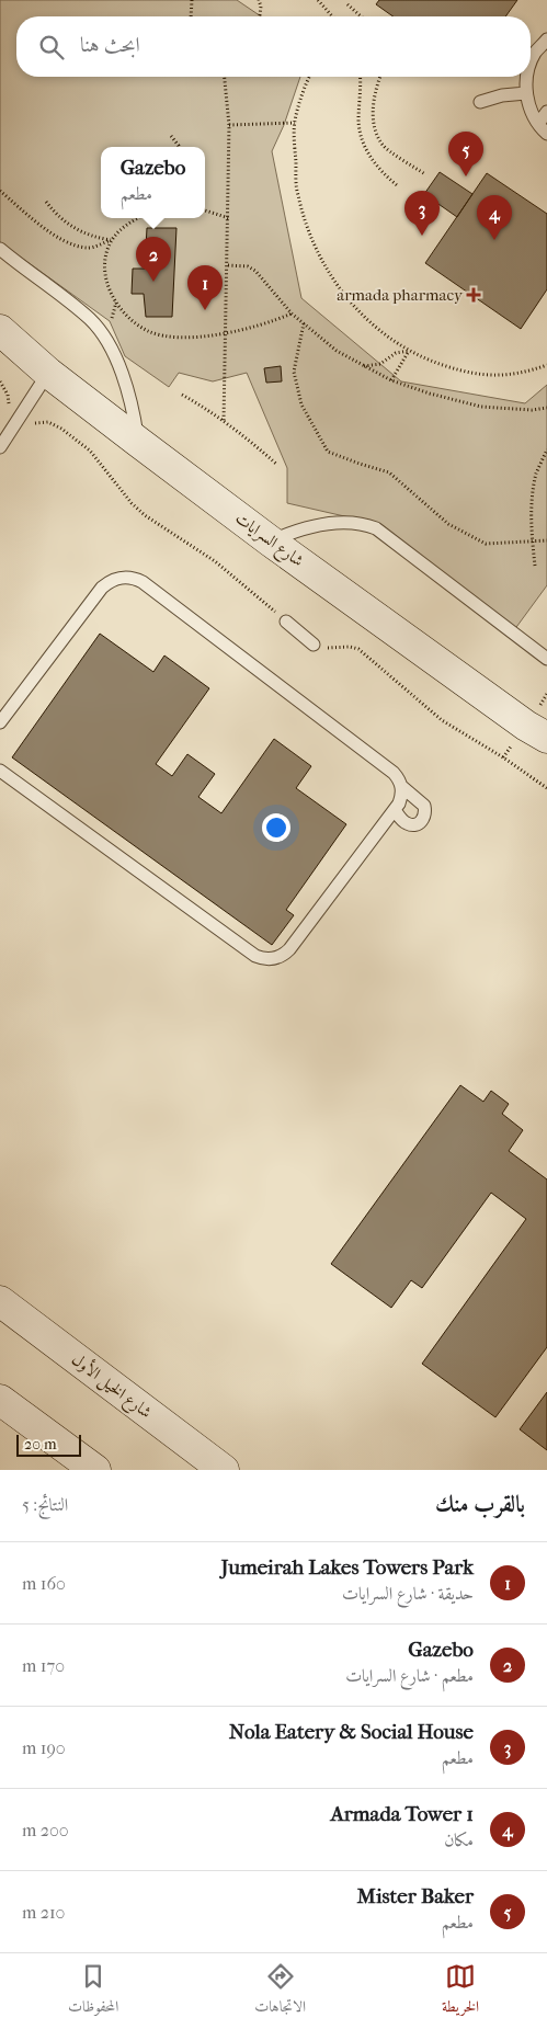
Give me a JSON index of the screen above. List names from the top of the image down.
{
  "streets": {
    "main road": ["شارع السرايات", "شارع الخيل الأول"]
  },
  "places": {
    "health": ["armada pharmacy"]
  },
  "scale_bar": "20 m",
  "page": {
    "search": "ابحث هنا",
    "pins": [
      "5",
      "3",
      "4",
      "2",
      "1"
    ],
    "popup": ["Gazebo", "مطعم"],
    "scale": "20 m",
    "heading": ["بالقرب منك", "النتائج: 5"],
    "list": [
      {
        "mark": "1",
        "name": "Jumeirah Lakes Towers Park",
        "note": "حديقة · شارع السرايات",
        "value": "160 m"
      },
      {
        "mark": "2",
        "name": "Gazebo",
        "note": "مطعم · شارع السرايات",
        "value": "170 m"
      },
      {
        "mark": "3",
        "name": "Nola Eatery & Social House",
        "note": "مطعم",
        "value": "190 m"
      },
      {
        "mark": "4",
        "name": "Armada Tower 1",
        "note": "مكان",
        "value": "200 m"
      },
      {
        "mark": "5",
        "name": "Mister Baker",
        "note": "مطعم",
        "value": "210 m"
      }
    ],
    "nav": ["الخريطة", "الاتجاهات", "المحفوظات"]
  }
}
